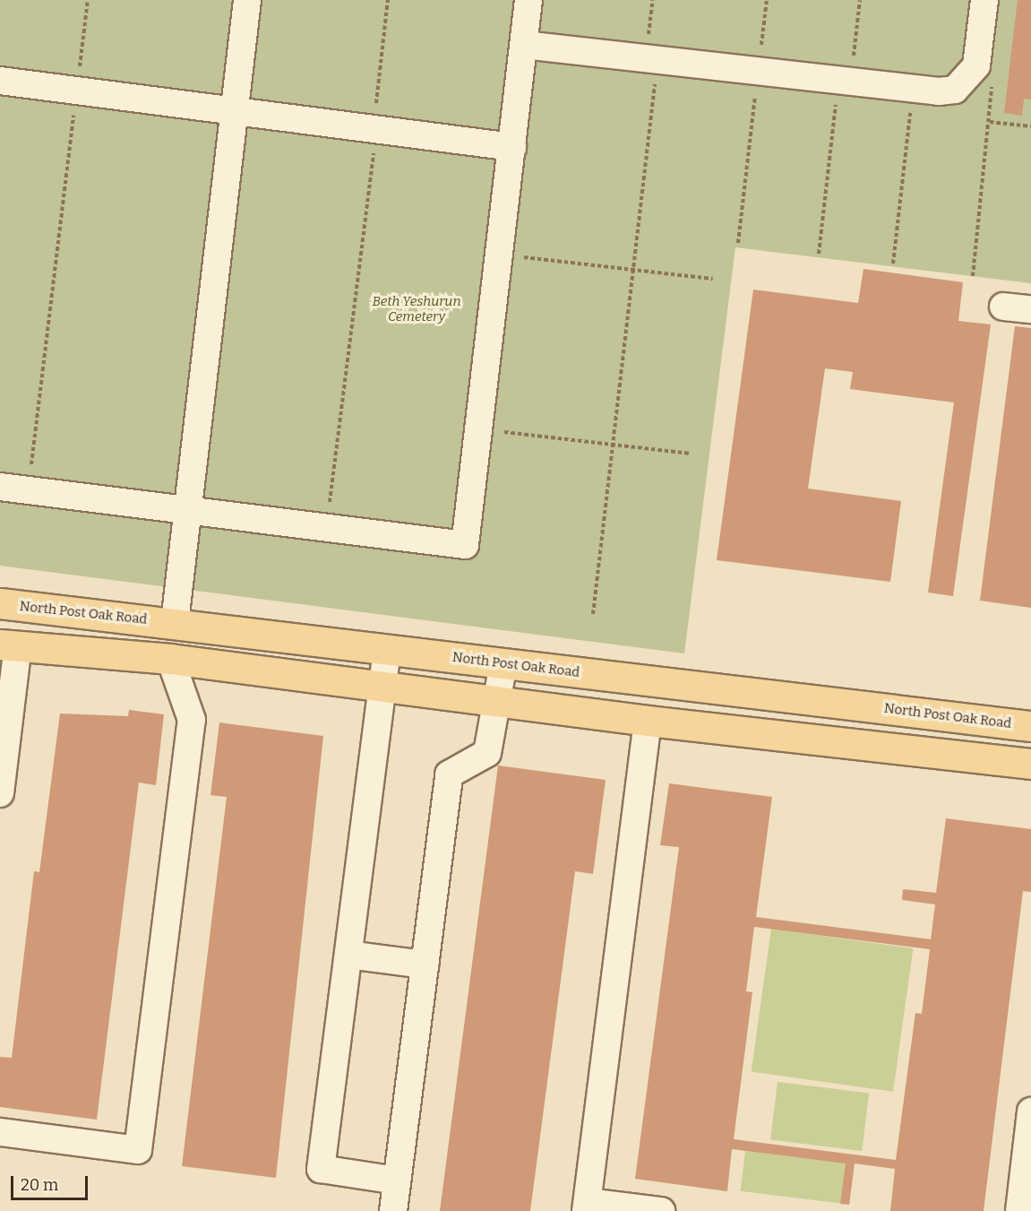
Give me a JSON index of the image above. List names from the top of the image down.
{
  "streets": {
    "main road": ["North Post Oak Road"]
  },
  "parks": ["Beth Yeshurun Cemetery"],
  "scale_bar": "20 m"
}
